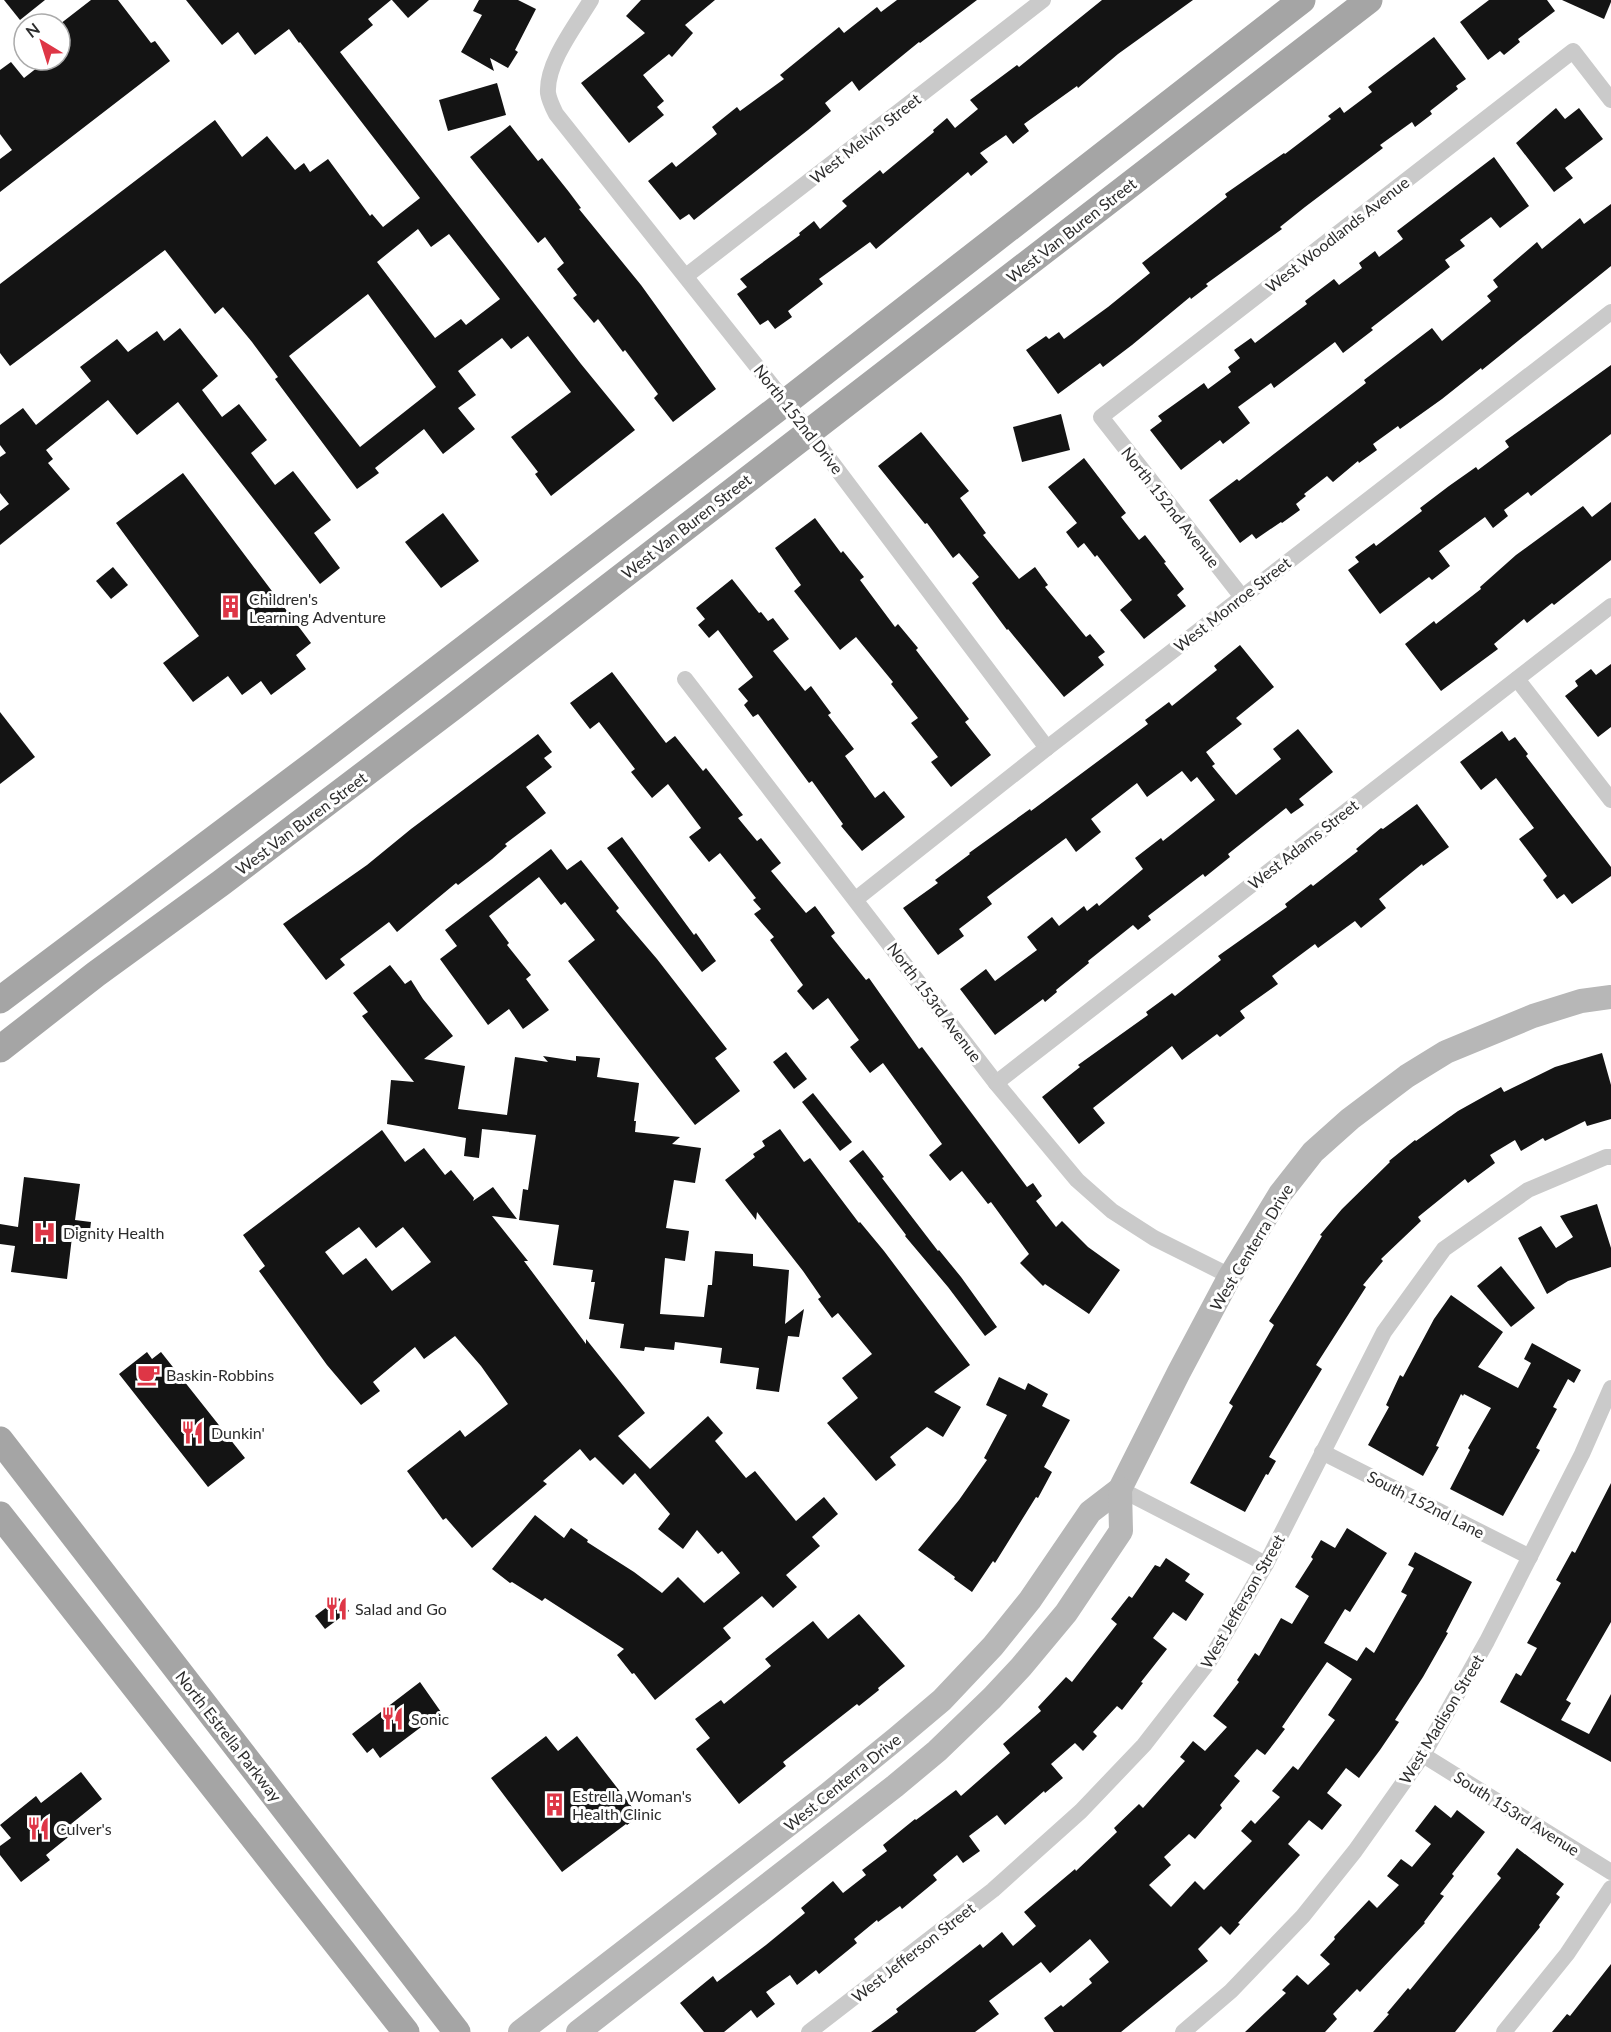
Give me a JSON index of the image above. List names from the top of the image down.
{
  "streets": {
    "main road": ["West Van Buren Street", "North Estrella Parkway"],
    "street": [
      "West Melvin Street",
      "West Woodlands Avenue",
      "North 152nd Drive",
      "North 152nd Avenue",
      "West Monroe Street",
      "West Adams Street",
      "North 153rd Avenue",
      "West Centerra Drive",
      "South 152nd Lane",
      "West Jefferson Street",
      "West Madison Street",
      "South 153rd Avenue"
    ]
  },
  "crossings": [
    ["West Melvin Street", "North 152nd Drive"],
    ["West Van Buren Street", "North 152nd Drive"],
    ["West Woodlands Avenue", "North 152nd Avenue"],
    ["North 152nd Drive", "West Monroe Street"],
    ["North 152nd Avenue", "West Monroe Street"],
    ["West Monroe Street", "North 153rd Avenue"],
    ["West Adams Street", "North 153rd Avenue"],
    ["North 153rd Avenue", "West Centerra Drive"],
    ["South 152nd Lane", "West Jefferson Street"],
    ["South 152nd Lane", "West Madison Street"],
    ["West Madison Street", "South 153rd Avenue"]
  ],
  "places": {
    "building": ["Children's Learning Adventure", "Estrella Woman's Health Clinic"],
    "hospital": ["Dignity Health"],
    "cafe": ["Baskin-Robbins"],
    "restaurant": [
      "Dunkin'",
      "Salad and Go",
      "Sonic",
      "Culver's"
    ]
  },
  "north": "top left"
}
